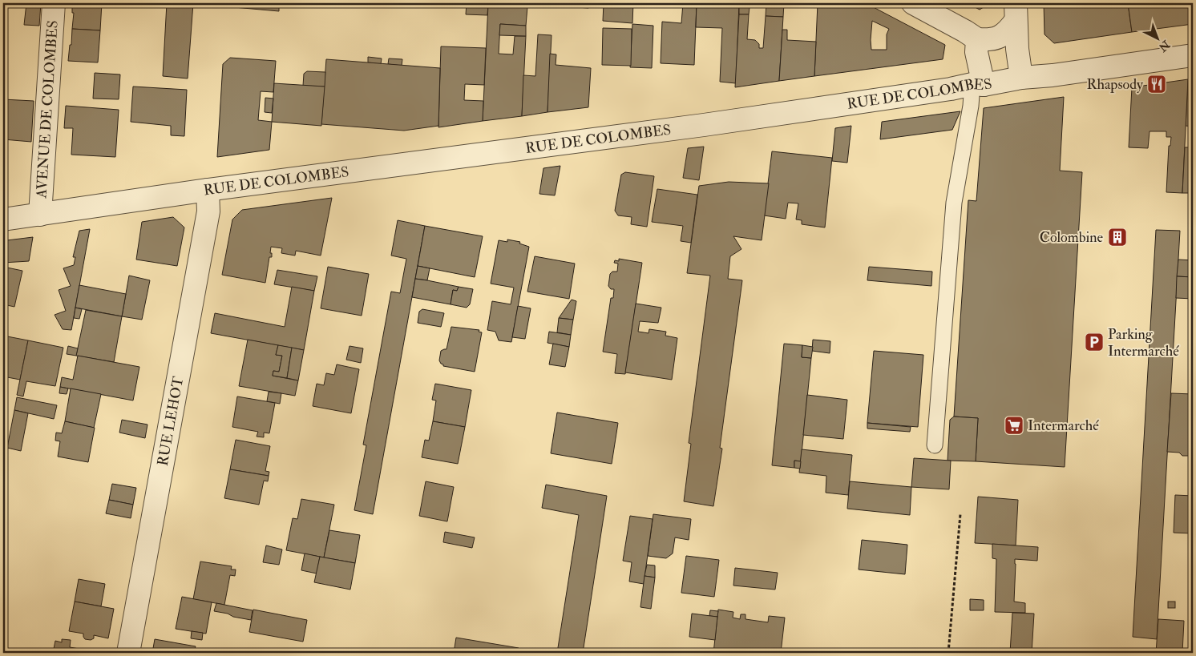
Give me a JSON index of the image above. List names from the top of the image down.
{
  "streets": {
    "street": ["RUE DE COLOMBES", "AVENUE DE COLOMBES", "RUE LEHOT"]
  },
  "crossings": [
    ["RUE DE COLOMBES", "AVENUE DE COLOMBES"],
    ["RUE DE COLOMBES", "RUE LEHOT"]
  ],
  "places": {
    "restaurant": ["Rhapsody"],
    "building": ["Colombine"],
    "parking": ["Parking Intermarché"],
    "supermarket": ["Intermarché"]
  },
  "north": "bottom right"
}
